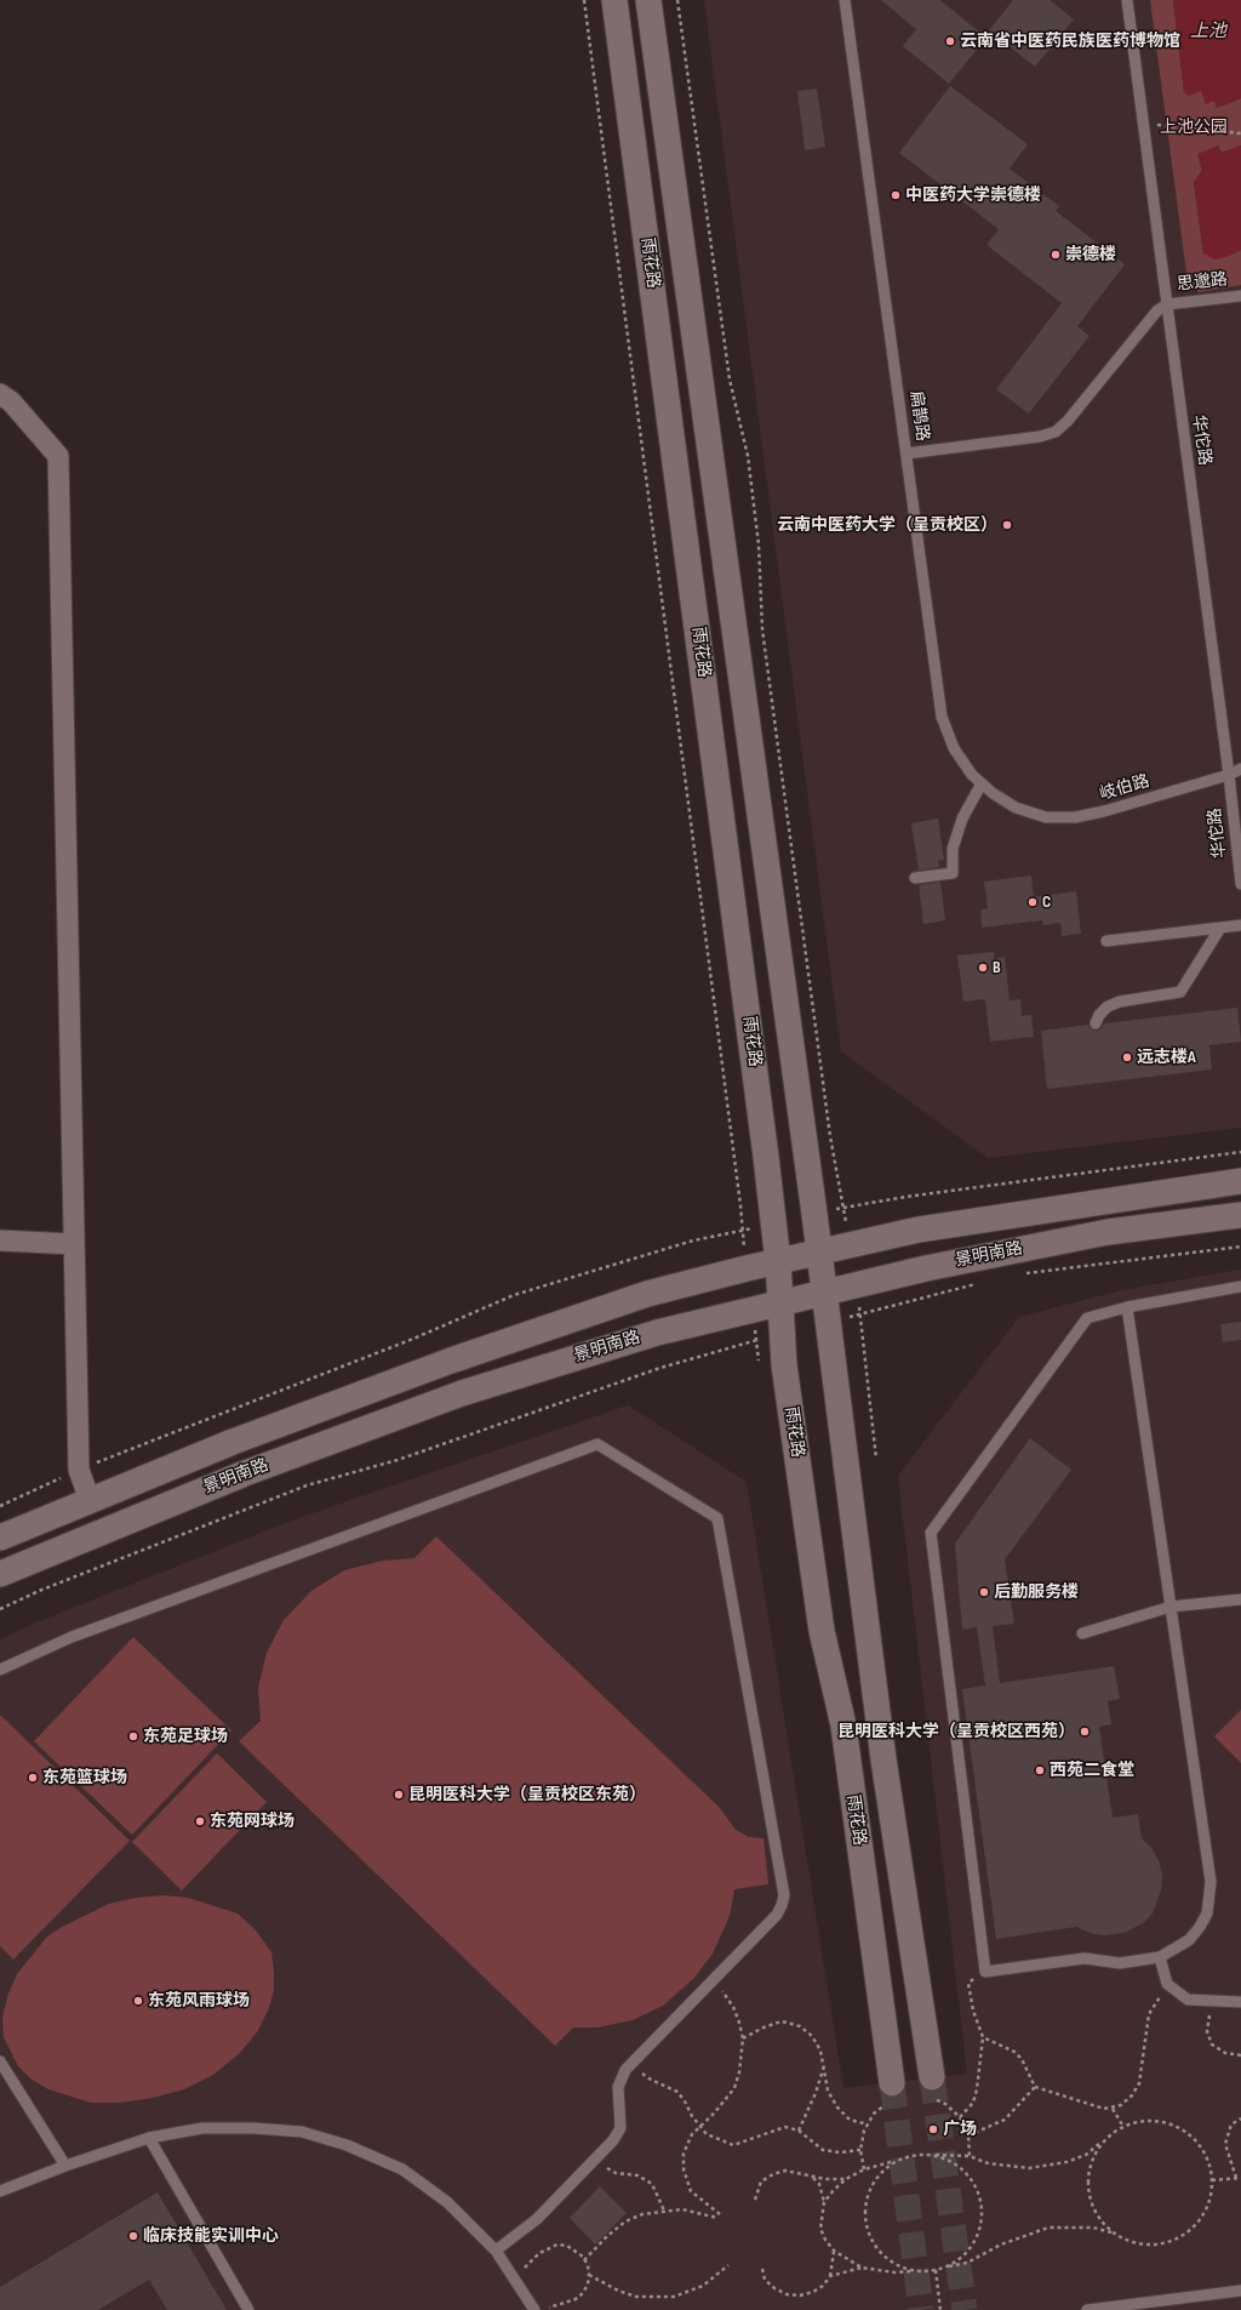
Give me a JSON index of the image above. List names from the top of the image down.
{
  "streets": {
    "street": ["雨花路", "景明南路"],
    "lane": [
      "思邈路",
      "扁鹊路",
      "华佗路",
      "岐伯路"
    ]
  },
  "crossings": [
    ["雨花路", "景明南路"],
    ["思邈路", "华佗路"],
    ["扁鹊路", "岐伯路"],
    ["华佗路", "岐伯路"]
  ],
  "water": ["上池"],
  "parks": ["上池公园"],
  "places": [
    "云南省中医药民族医药博物馆",
    "中医药大学崇德楼",
    "崇德楼",
    "云南中医药大学（呈贡校区）",
    "C",
    "B",
    "远志楼A",
    "后勤服务楼",
    "昆明医科大学（呈贡校区西苑）",
    "东苑足球场",
    "西苑二食堂",
    "东苑篮球场",
    "昆明医科大学（呈贡校区东苑）",
    "东苑网球场",
    "东苑风雨球场",
    "广场",
    "临床技能实训中心"
  ]
}
